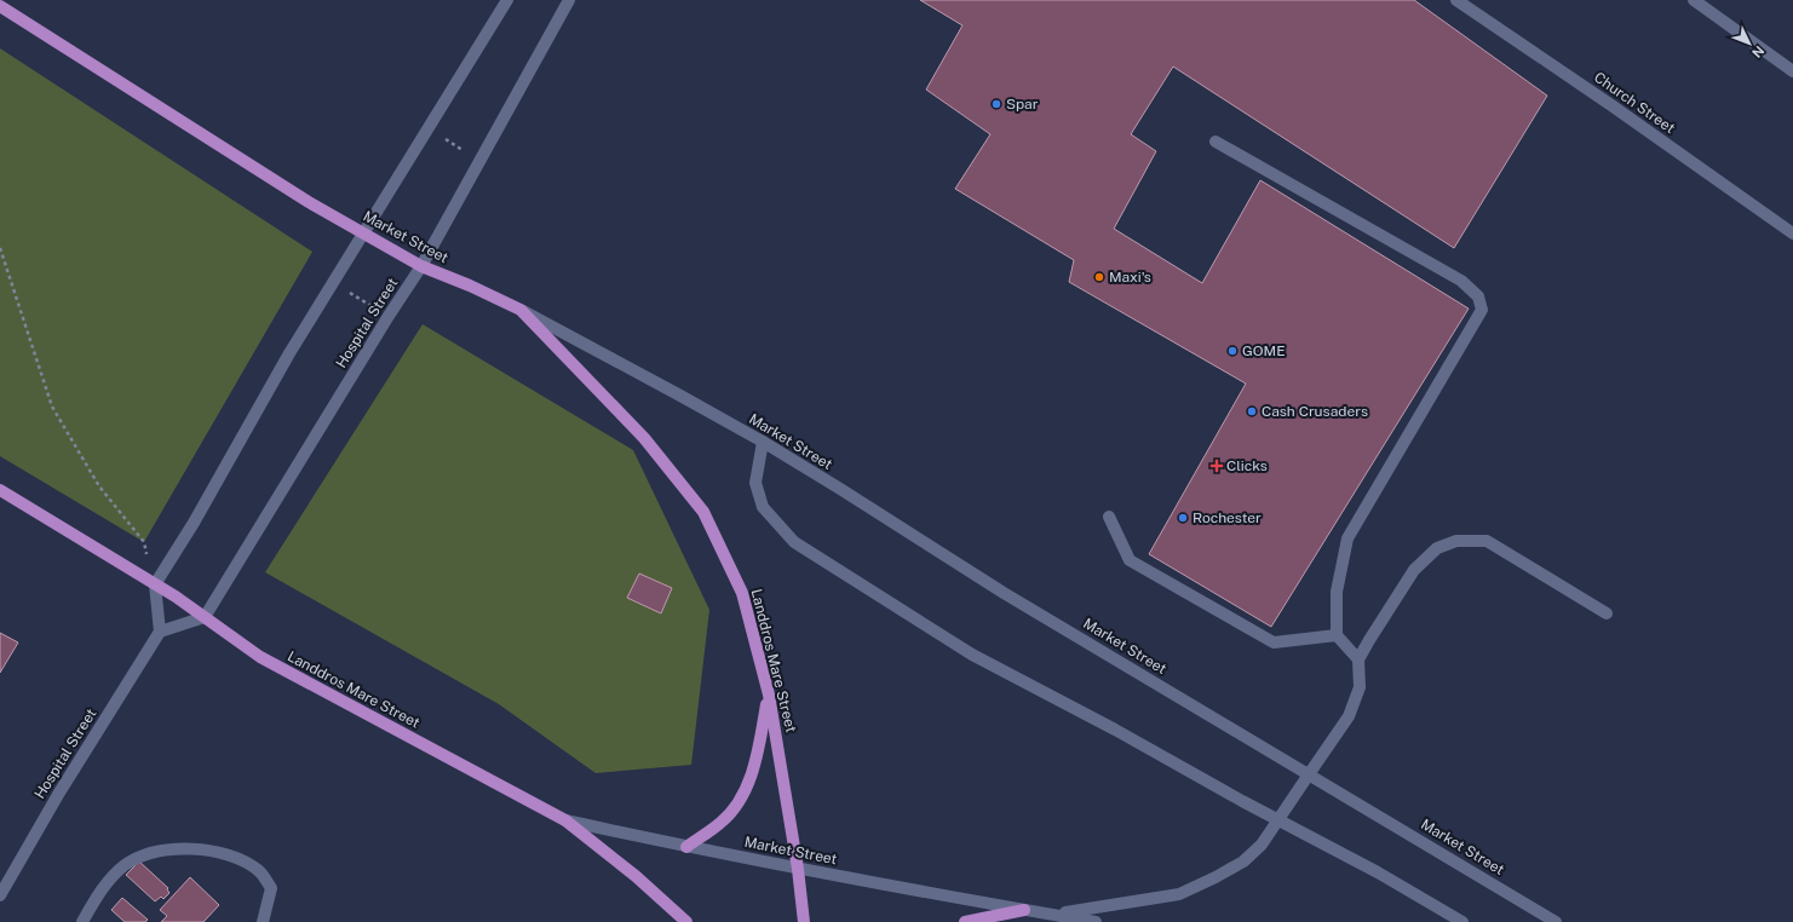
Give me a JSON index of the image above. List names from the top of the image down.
{
  "streets": {
    "main road": [
      "Church Street",
      "Market Street",
      "Hospital Street",
      "Landdros Mare Street"
    ]
  },
  "crossings": [
    ["Market Street", "Hospital Street"],
    ["Market Street", "Landdros Mare Street"],
    ["Hospital Street", "Landdros Mare Street"]
  ],
  "places": {
    "other": [
      "Spar",
      "Maxi's",
      "GOME",
      "Cash Crusaders",
      "Rochester"
    ],
    "health": ["Clicks"]
  },
  "north": "bottom right"
}
